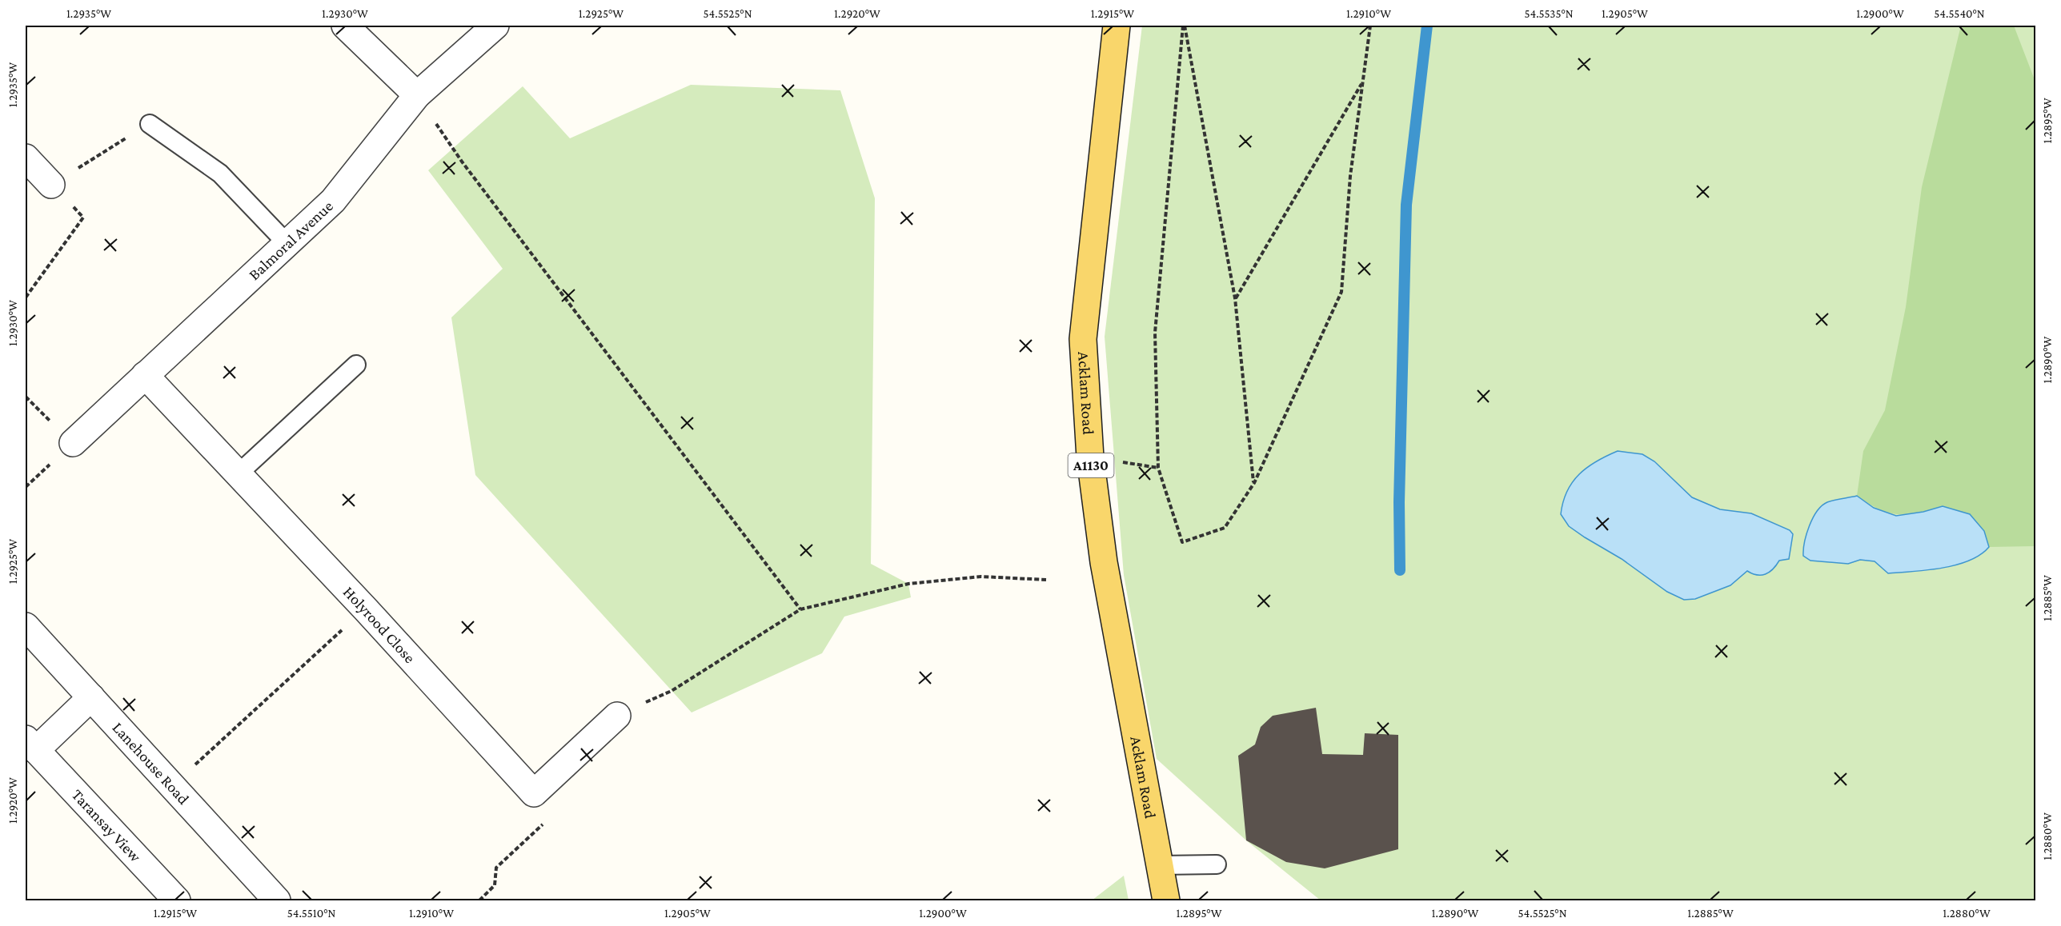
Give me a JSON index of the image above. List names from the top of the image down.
{
  "streets": {
    "main road": ["Acklam Road", "A1130"],
    "street": [
      "Balmoral Avenue",
      "Holyrood Close",
      "Lanehouse Road",
      "Taransay View"
    ]
  },
  "crossings": [
    ["Balmoral Avenue", "Holyrood Close"]
  ],
  "coordinates": [
    "1.2935°W",
    "1.2930°W",
    "1.2925°W",
    "54.5525°N",
    "1.2920°W",
    "1.2915°W",
    "1.2910°W",
    "54.5535°N",
    "1.2905°W",
    "1.2900°W",
    "54.5540°N",
    "1.2895°W",
    "1.2890°W",
    "1.2885°W",
    "1.2880°W",
    "54.5510°N"
  ]
}
